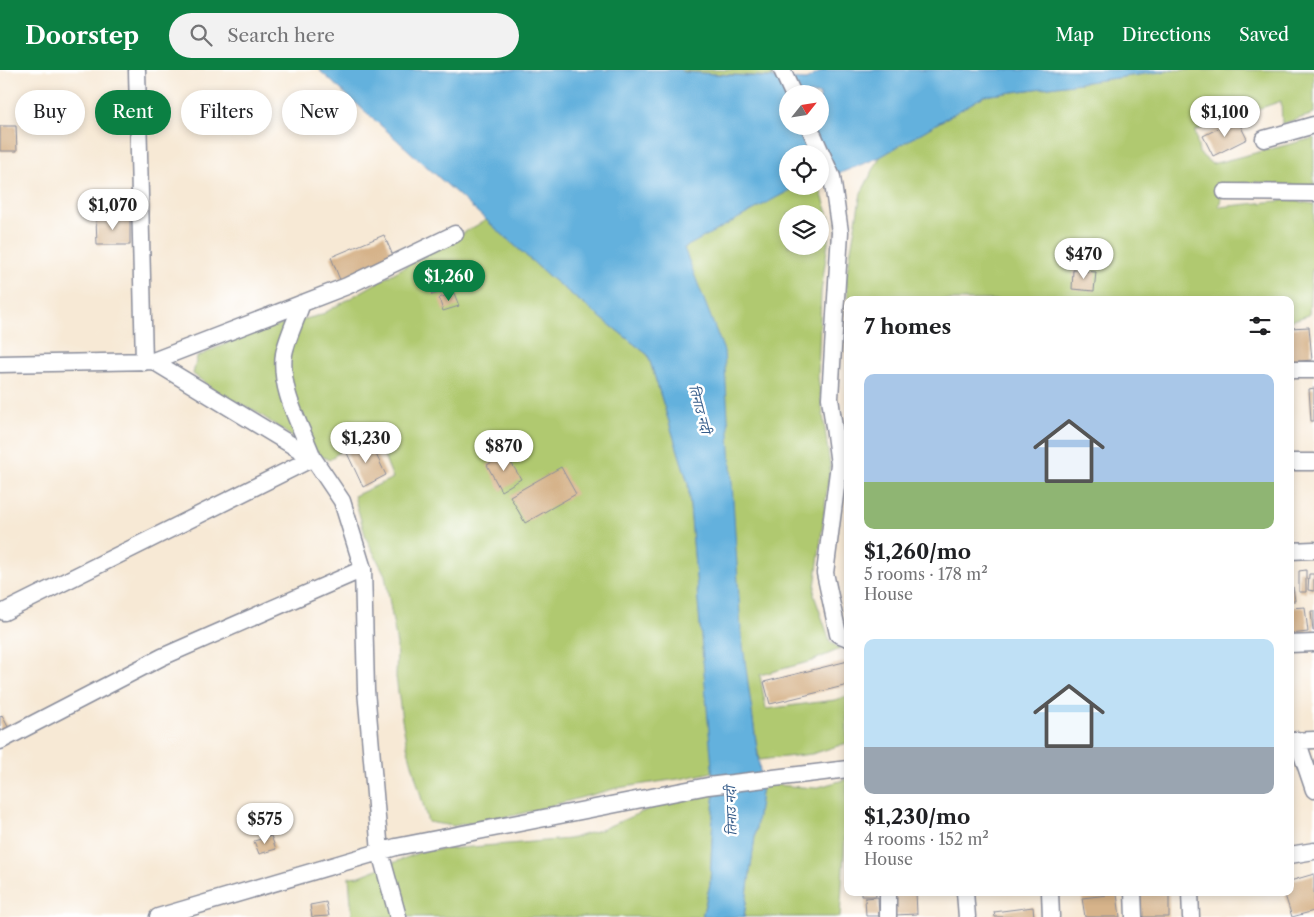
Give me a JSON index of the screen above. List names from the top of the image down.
{
  "water": ["तिनाउ नदी"],
  "north": "top right",
  "page": {
    "header": "Doorstep",
    "search": "Search here",
    "nav": ["Map", "Directions", "Saved"],
    "chip": [
      "Buy",
      "Rent",
      "Filters",
      "New"
    ],
    "price": [
      "$1,100",
      "$1,070",
      "$470",
      "$1,260",
      "$1,230",
      "$870",
      "$575"
    ],
    "heading": "7 homes",
    "list": [
      {
        "name": "$1,260/mo",
        "note": "5 rooms · 178 m² · House"
      },
      {
        "name": "$1,230/mo",
        "note": "4 rooms · 152 m² · House"
      }
    ]
  }
}
